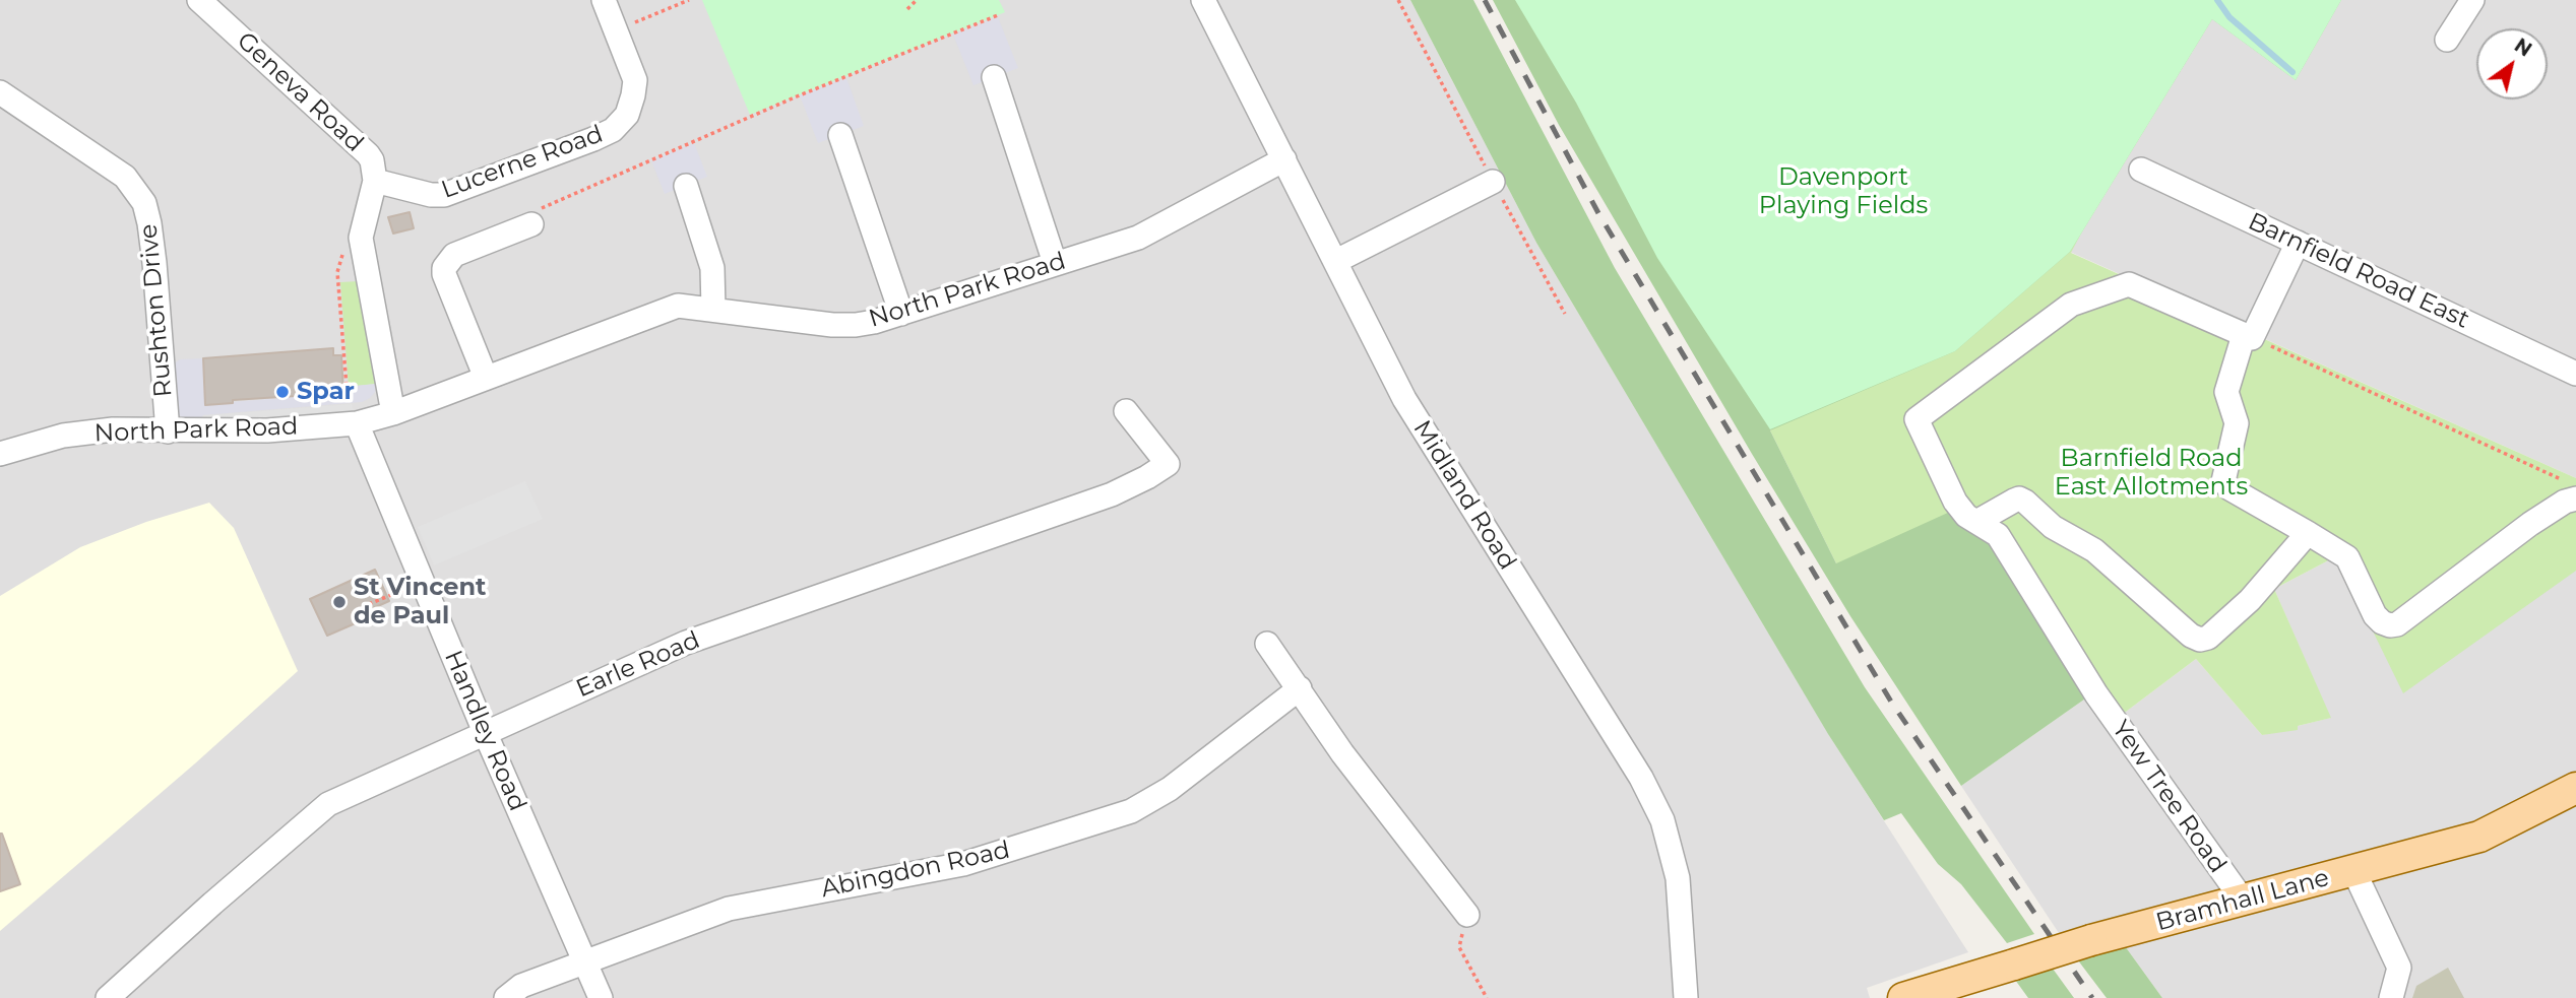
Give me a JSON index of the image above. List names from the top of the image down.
{
  "streets": {
    "main road": ["Bramhall Lane"],
    "street": [
      "Geneva Road",
      "Lucerne Road",
      "Barnfield Road East",
      "North Park Road",
      "Rushton Drive",
      "Midland Road",
      "Earle Road",
      "Handley Road",
      "Yew Tree Road",
      "Abingdon Road"
    ]
  },
  "crossings": [
    ["Geneva Road", "Lucerne Road"],
    ["North Park Road", "Rushton Drive"],
    ["North Park Road", "Midland Road"],
    ["North Park Road", "Handley Road"],
    ["Earle Road", "Handley Road"],
    ["Handley Road", "Abingdon Road"],
    ["Yew Tree Road", "Bramhall Lane"]
  ],
  "parks": ["Davenport Playing Fields", "Barnfield Road East Allotments"],
  "places": ["Spar", "St Vincent de Paul"],
  "north": "top right"
}
